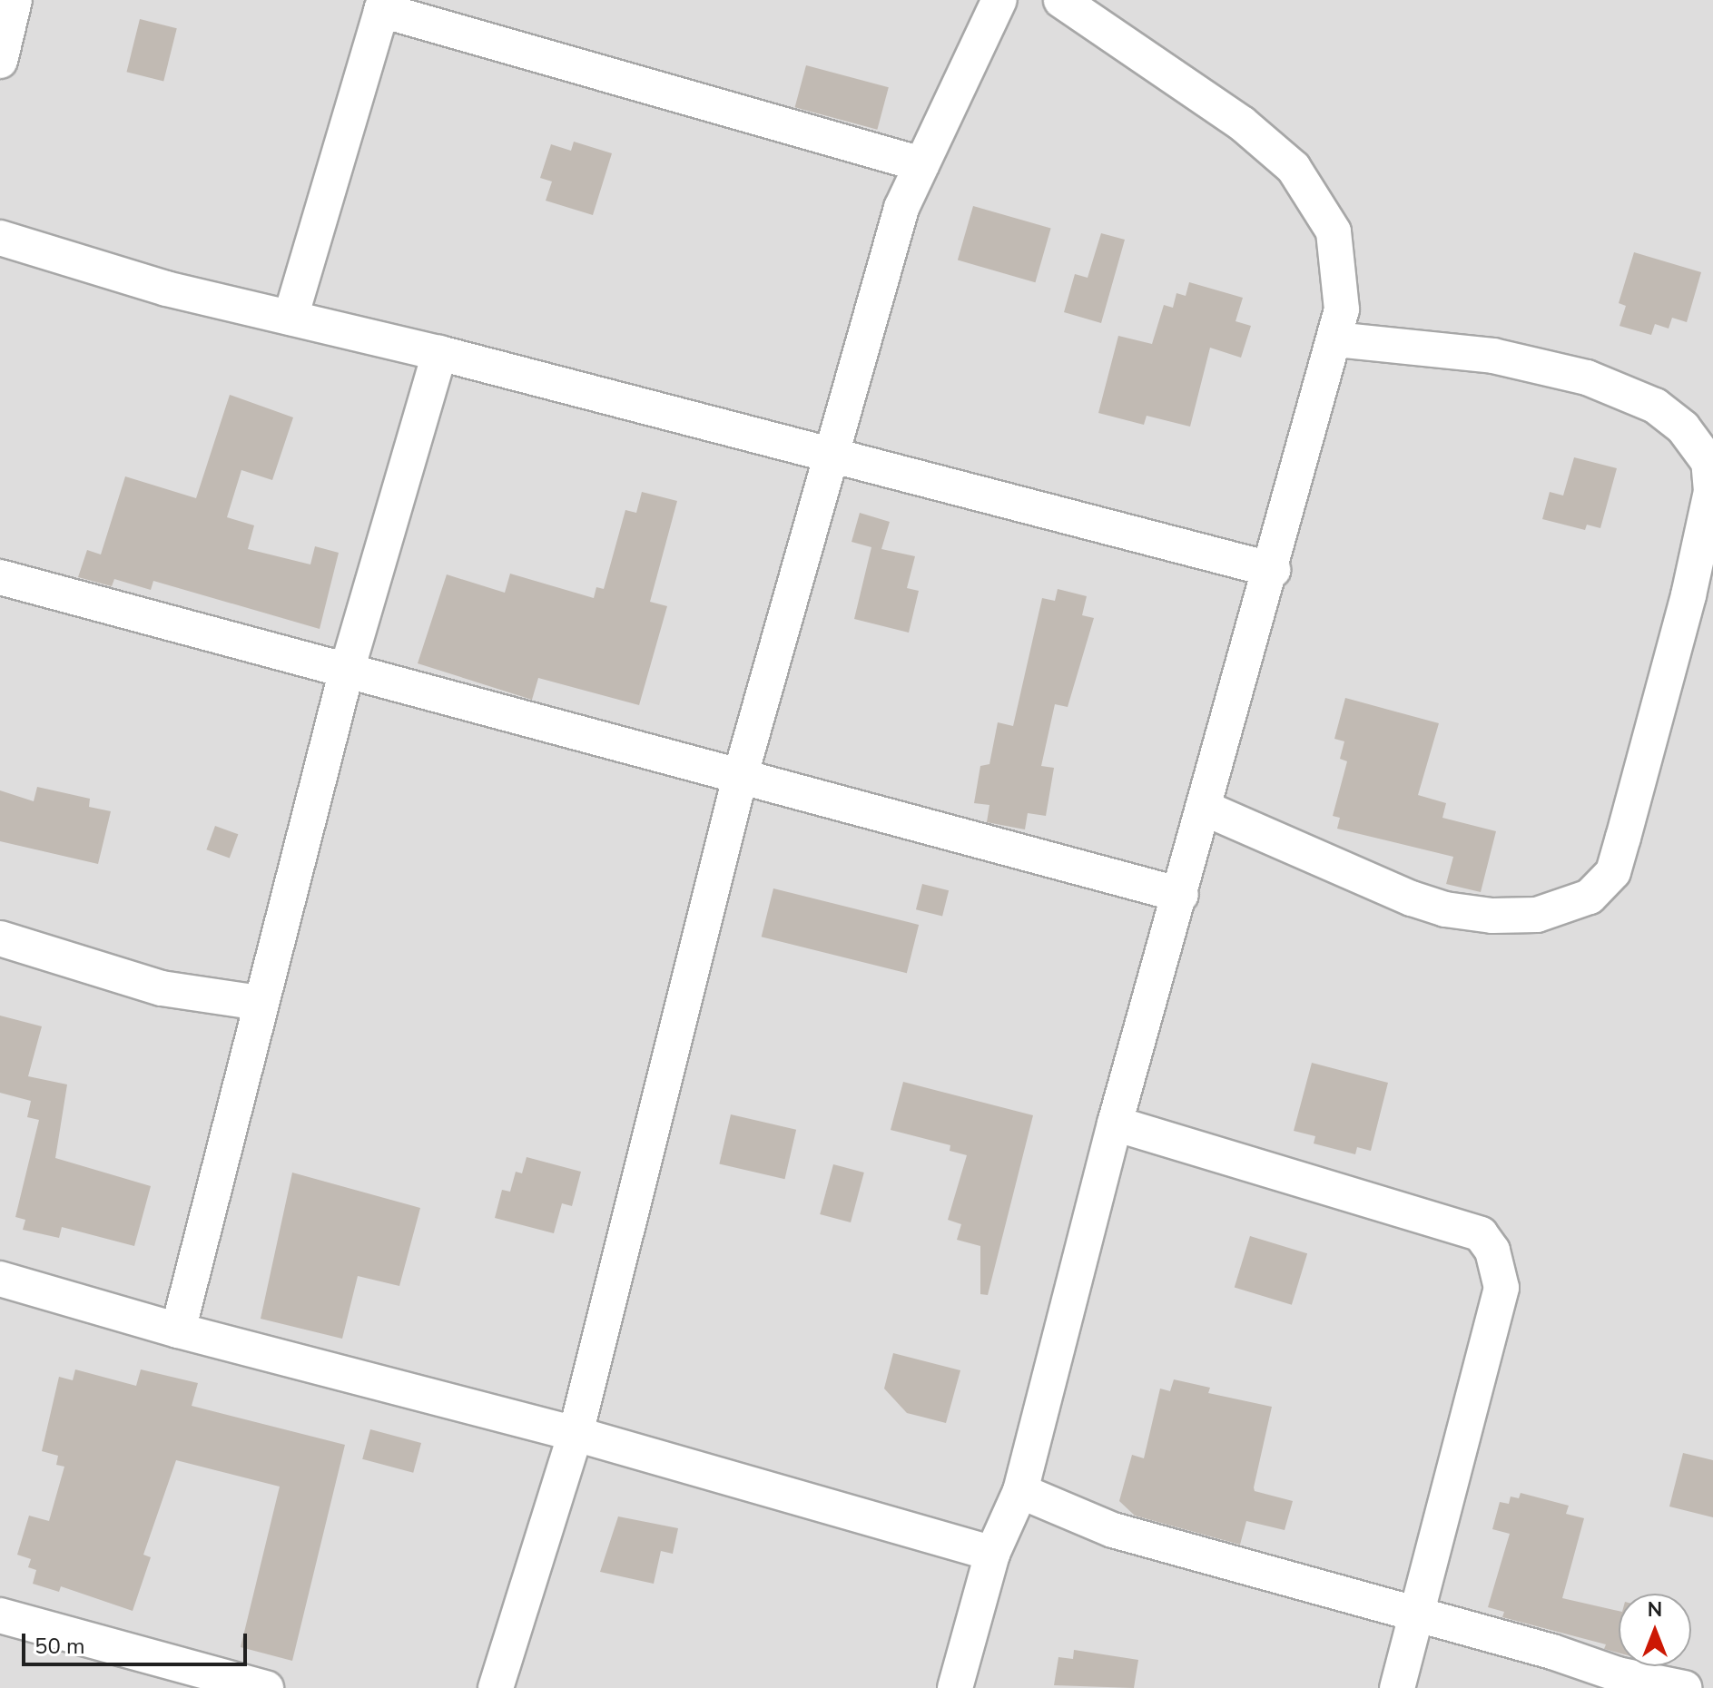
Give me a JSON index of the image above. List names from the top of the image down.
{
  "scale_bar": "50 m",
  "north": "top"
}
